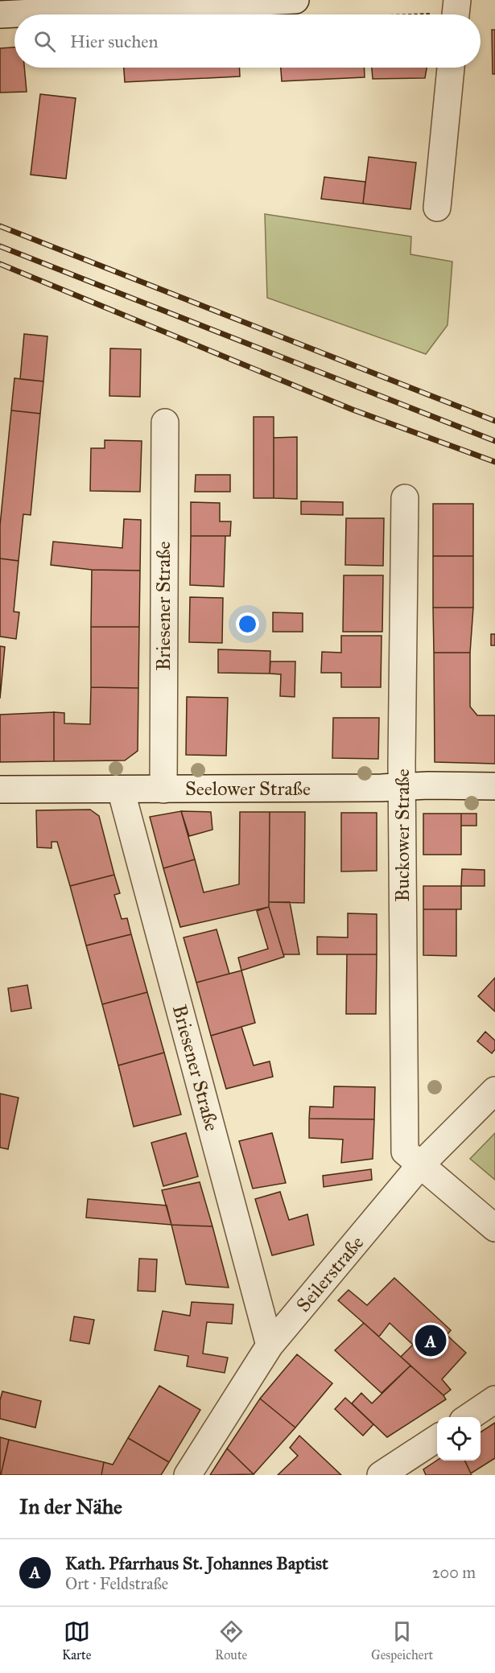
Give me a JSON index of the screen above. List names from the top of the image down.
{
  "streets": {
    "street": [
      "Briesener Straße",
      "Seelower Straße",
      "Buckower Straße",
      "Seilerstraße"
    ]
  },
  "crossings": [
    ["Briesener Straße", "Seelower Straße"],
    ["Briesener Straße", "Seilerstraße"],
    ["Seelower Straße", "Buckower Straße"],
    ["Buckower Straße", "Seilerstraße"]
  ],
  "page": {
    "search": "Hier suchen",
    "pins": "A",
    "heading": "In der Nähe",
    "list": [
      {
        "mark": "A",
        "name": "Kath. Pfarrhaus St. Johannes Baptist",
        "note": "Ort · Feldstraße",
        "value": "200 m"
      }
    ],
    "nav": ["Karte", "Route", "Gespeichert"]
  }
}
